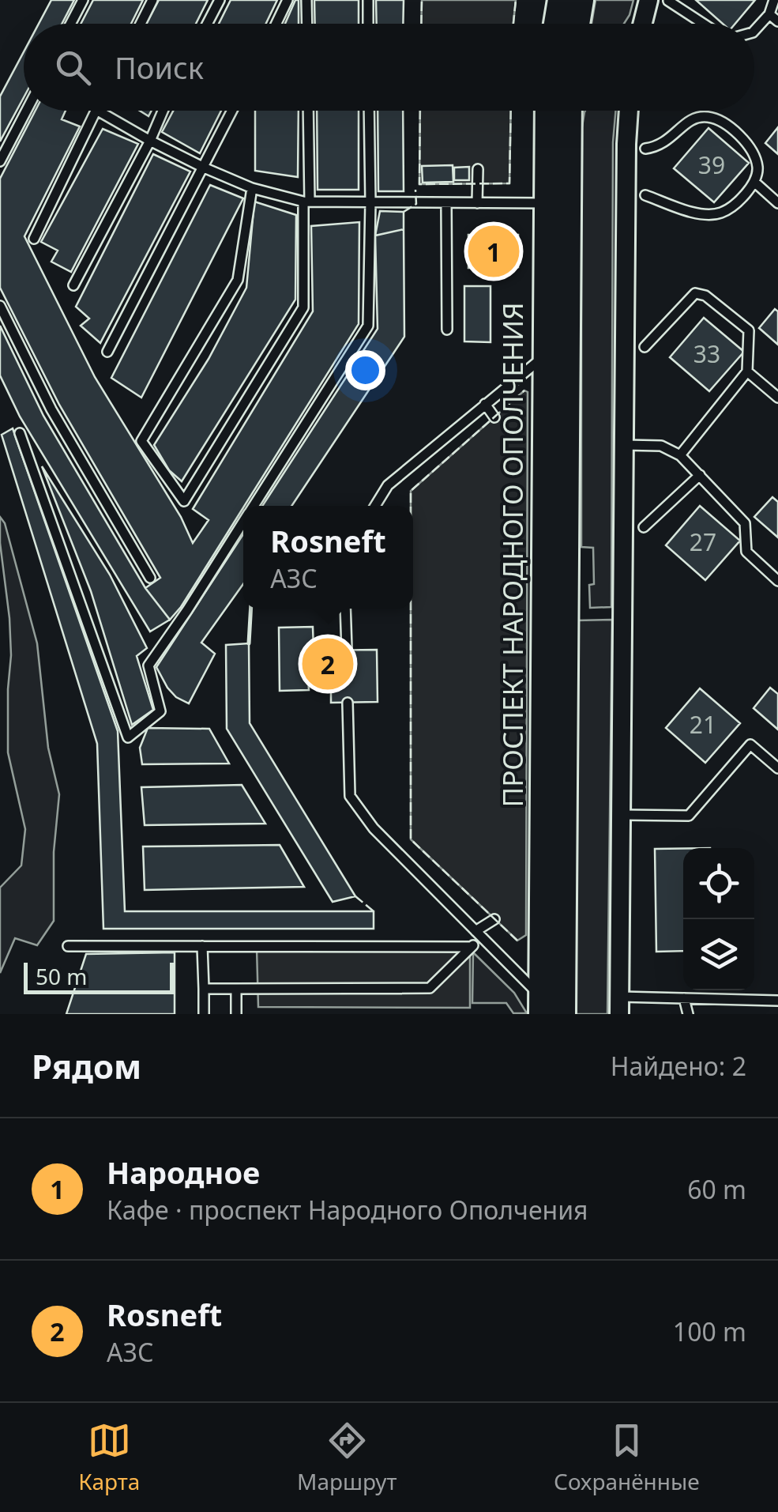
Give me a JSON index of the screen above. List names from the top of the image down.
{
  "streets": {
    "main road": ["ПРОСПЕКТ НАРОДНОГО ОПОЛЧЕНИЯ"]
  },
  "house_numbers": [
    "39",
    "33",
    "27",
    "21"
  ],
  "scale_bar": "50 m",
  "page": {
    "search": "Поиск",
    "pins": ["1", "2"],
    "popup": ["Rosneft", "АЗС"],
    "scale": "50 m",
    "heading": ["Рядом", "Найдено: 2"],
    "list": [
      {
        "mark": "1",
        "name": "Народное",
        "note": "Кафе · проспект Народного Ополчения",
        "value": "60 m"
      },
      {
        "mark": "2",
        "name": "Rosneft",
        "note": "АЗС",
        "value": "100 m"
      }
    ],
    "nav": ["Карта", "Маршрут", "Сохранённые"]
  }
}
